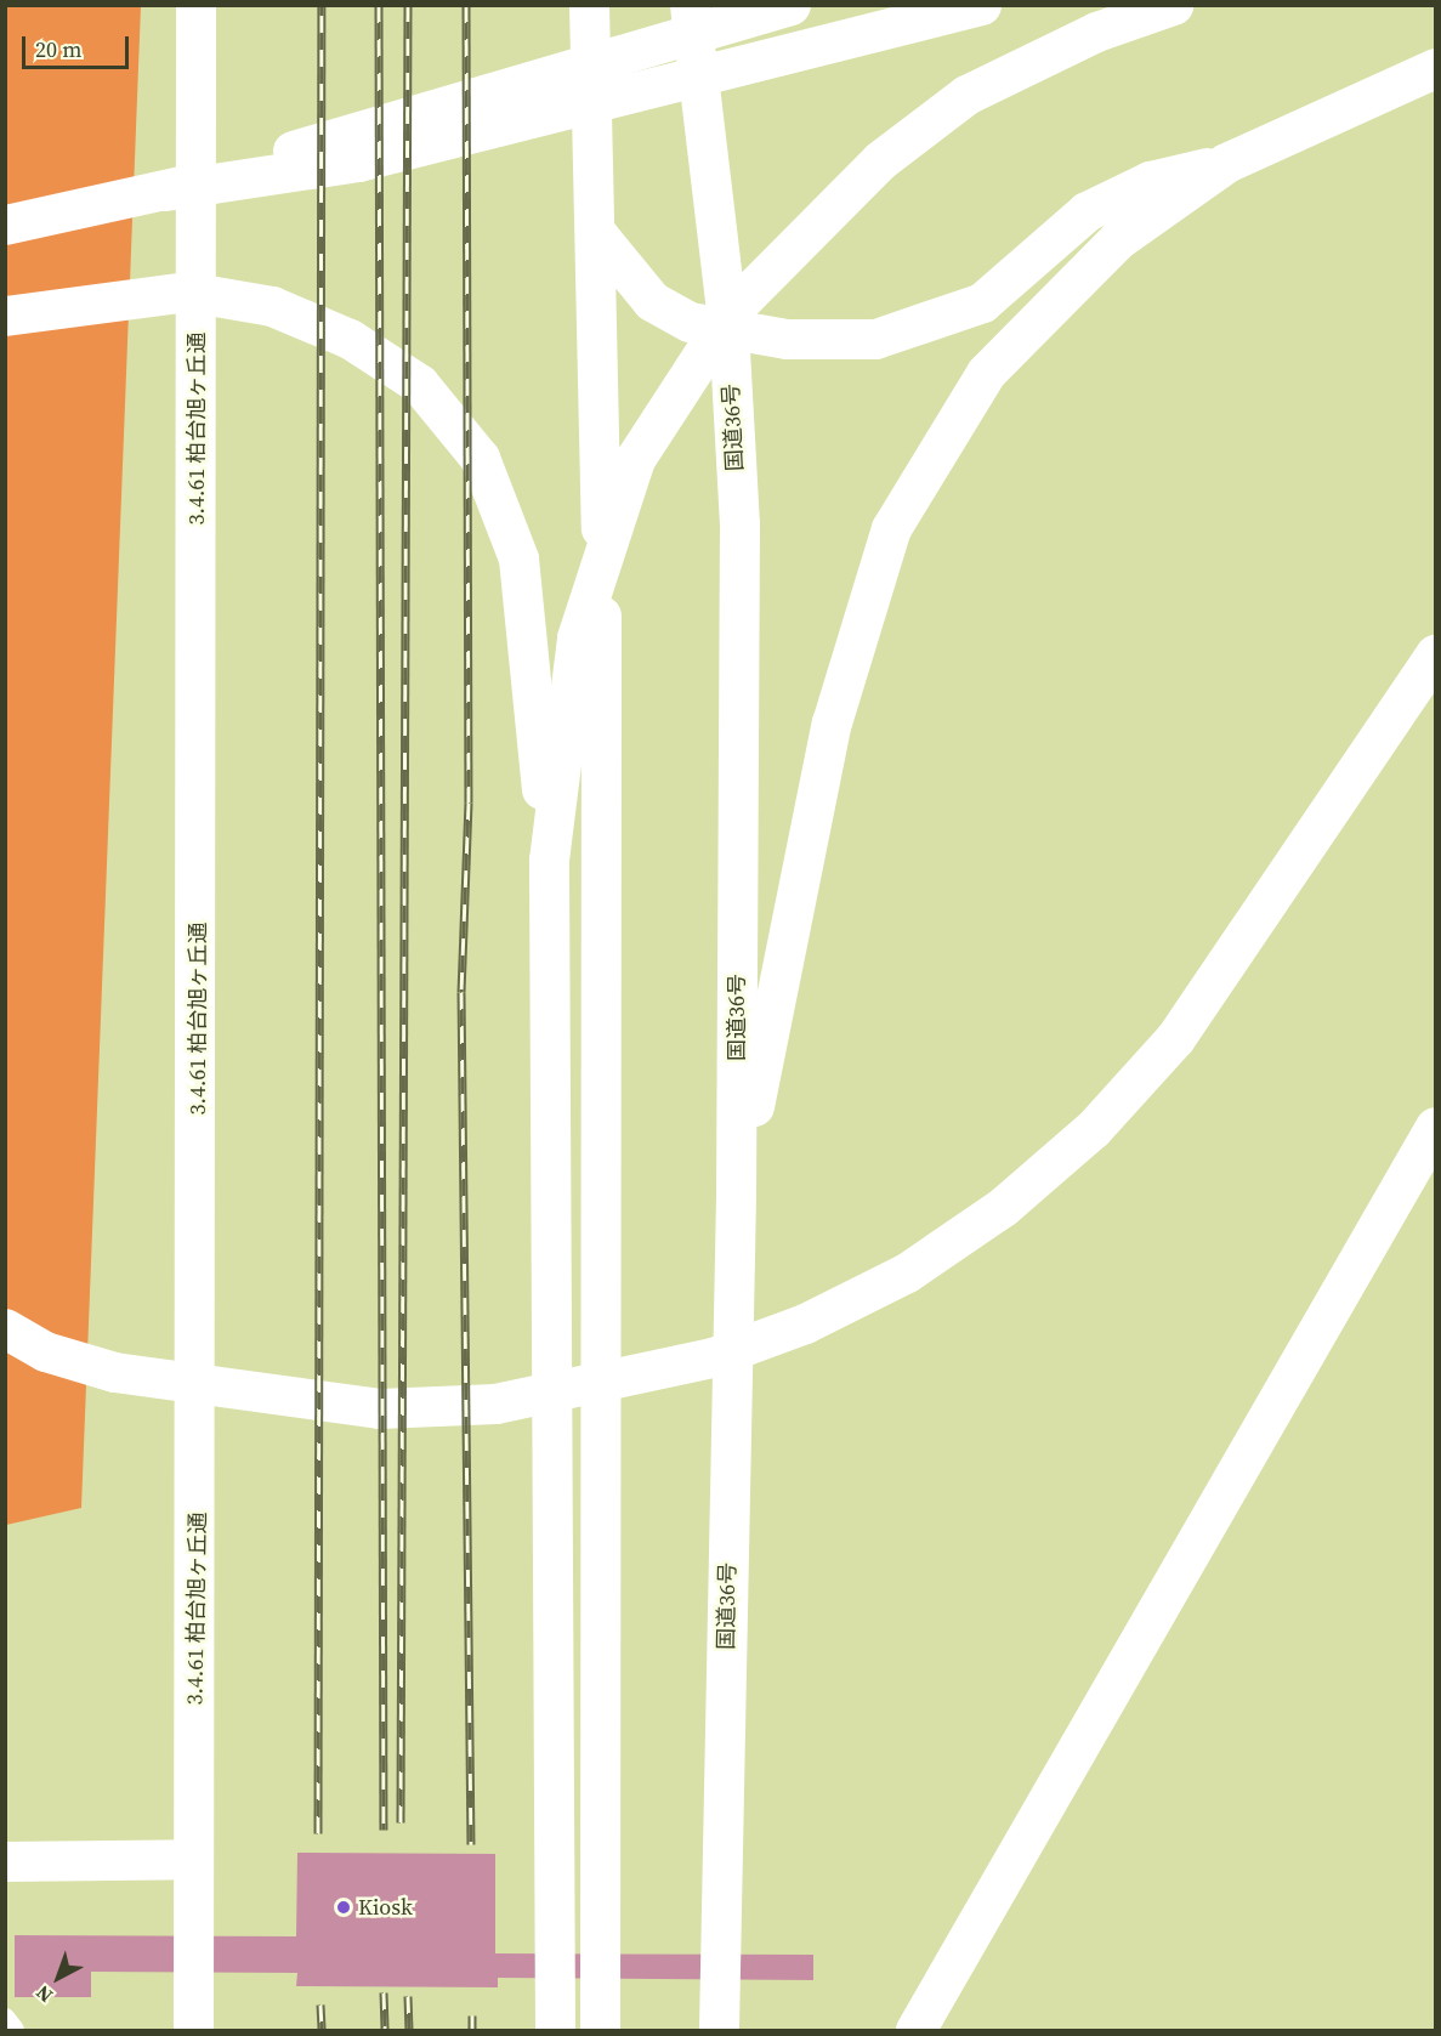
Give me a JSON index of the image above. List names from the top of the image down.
{
  "streets": {
    "main road": ["国道36号", "3.4.61 柏台旭ヶ丘通"]
  },
  "places": ["Kiosk"],
  "scale_bar": "20 m",
  "north": "bottom left"
}
